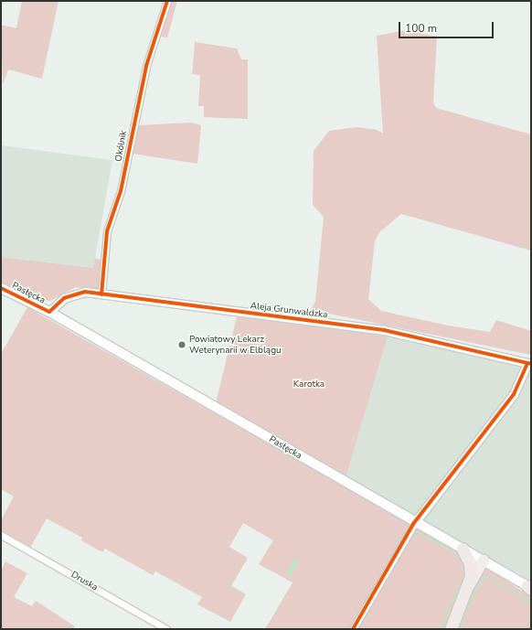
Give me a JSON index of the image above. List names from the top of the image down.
{
  "streets": {
    "main road": ["Pasłęcka"],
    "street": ["Okólnik", "Aleja Grunwaldzka", "Druska"]
  },
  "crossings": [
    ["Okólnik", "Aleja Grunwaldzka"],
    ["Pasłęcka", "Aleja Grunwaldzka"]
  ],
  "parks": ["Karotka"],
  "places": ["Powiatowy Lekarz Weterynarii w Elblągu"],
  "scale_bar": "100 m"
}
